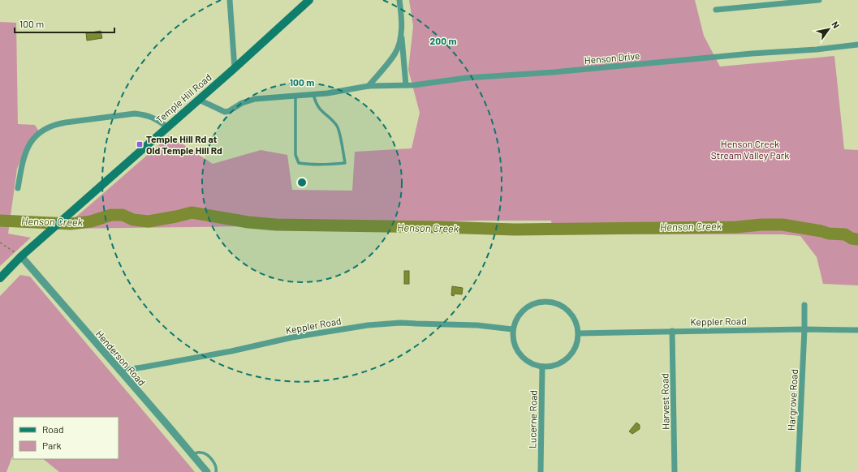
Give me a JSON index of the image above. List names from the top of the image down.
{
  "streets": {
    "main road": ["Temple Hill Road"],
    "street": [
      "Henson Drive",
      "Keppler Road",
      "Henderson Road",
      "Hargrove Road",
      "Harvest Road",
      "Lucerne Road"
    ]
  },
  "crossings": [
    ["Henson Drive", "Temple Hill Road"],
    ["Temple Hill Road", "Henderson Road"],
    ["Keppler Road", "Henderson Road"],
    ["Keppler Road", "Hargrove Road"],
    ["Keppler Road", "Harvest Road"],
    ["Keppler Road", "Lucerne Road"]
  ],
  "water": ["Henson Creek"],
  "parks": ["Henson Creek Stream Valley Park"],
  "places": {
    "transit": ["Temple Hill Rd at Old Temple Hill Rd"]
  },
  "legend": ["Road", "Park"],
  "scale_bar": "100 m",
  "north": "top right",
  "rings": ["200 m", "100 m"]
}
